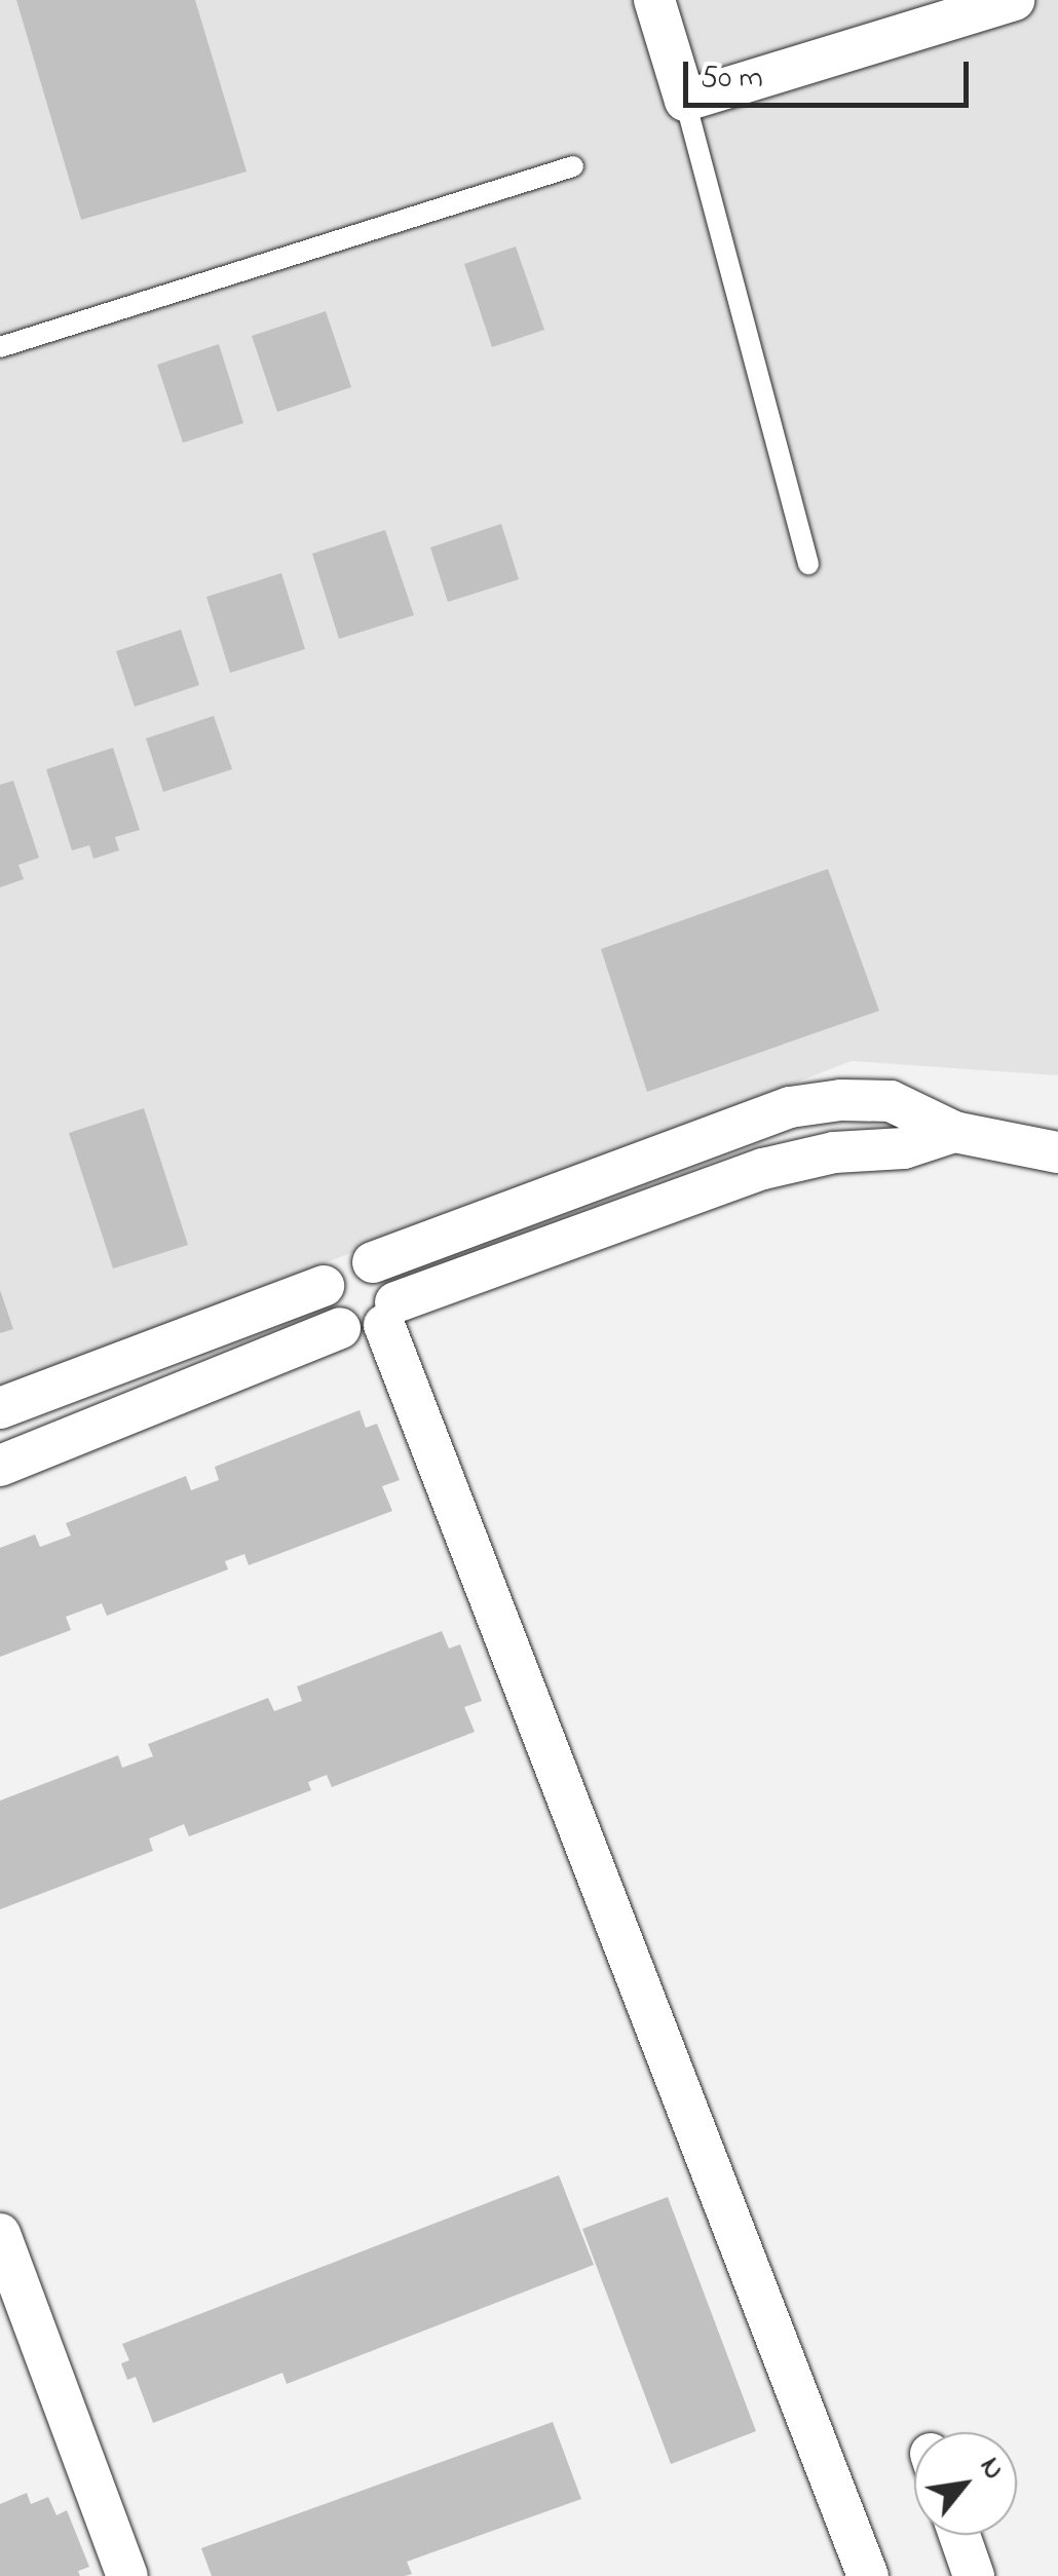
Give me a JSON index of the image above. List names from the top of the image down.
{
  "scale_bar": "50 m",
  "north": "top right"
}
